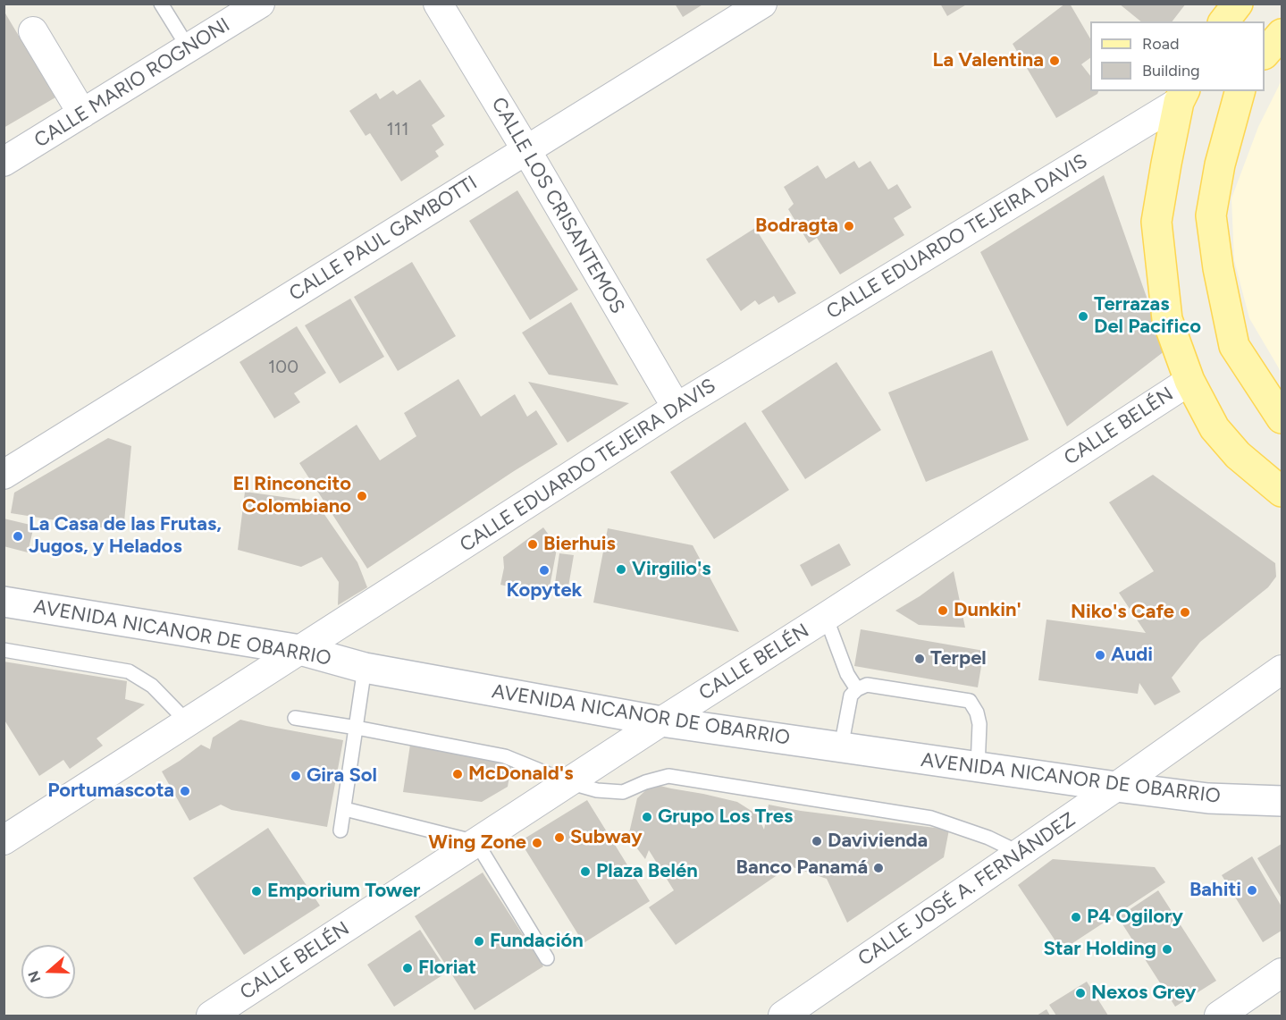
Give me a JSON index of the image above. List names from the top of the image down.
{
  "streets": {
    "main road": ["AVENIDA NICANOR DE OBARRIO"],
    "street": [
      "CALLE MARIO ROGNONI",
      "CALLE LOS CRISANTEMOS",
      "CALLE EDUARDO TEJEIRA DAVIS",
      "CALLE PAUL GAMBOTTI",
      "CALLE BELÉN",
      "CALLE JOSÉ A. FERNÁNDEZ"
    ]
  },
  "crossings": [
    ["CALLE LOS CRISANTEMOS", "CALLE EDUARDO TEJEIRA DAVIS"],
    ["CALLE LOS CRISANTEMOS", "CALLE PAUL GAMBOTTI"],
    ["CALLE EDUARDO TEJEIRA DAVIS", "AVENIDA NICANOR DE OBARRIO"],
    ["CALLE BELÉN", "AVENIDA NICANOR DE OBARRIO"],
    ["AVENIDA NICANOR DE OBARRIO", "CALLE JOSÉ A. FERNÁNDEZ"]
  ],
  "places": [
    "La Valentina",
    "Bodragta",
    "Terrazas Del Pacifico",
    "El Rinconcito Colombiano",
    "La Casa de las Frutas, Jugos, y Helados",
    "Bierhuis",
    "Virgilio's",
    "Kopytek",
    "Dunkin'",
    "Niko's Cafe",
    "Audi",
    "Terpel",
    "McDonald's",
    "Gira Sol",
    "Portumascota",
    "Grupo Los Tres",
    "Subway",
    "Davivienda",
    "Wing Zone",
    "Banco Panamá",
    "Plaza Belén",
    "Bahiti",
    "Emporium Tower",
    "P4 Ogilory",
    "Fundación",
    "Star Holding",
    "Floriat",
    "Nexos Grey"
  ],
  "house_numbers": ["111", "100"],
  "legend": ["Road", "Building"],
  "north": "left"
}
